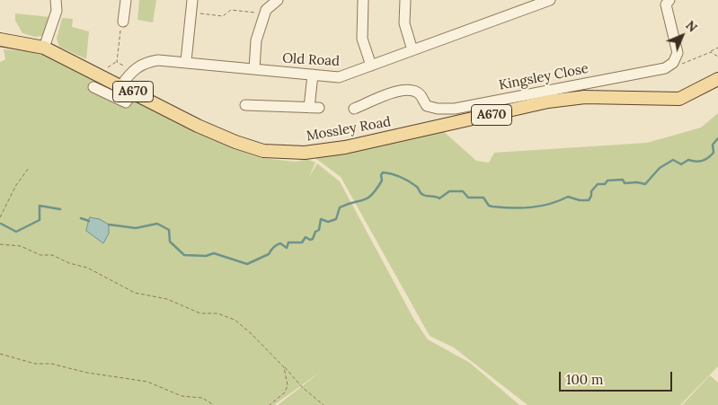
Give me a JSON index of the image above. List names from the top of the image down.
{
  "streets": {
    "main road": ["A670", "Mossley Road"],
    "street": ["Old Road", "Kingsley Close"]
  },
  "crossings": [
    ["Kingsley Close", "Mossley Road"]
  ],
  "scale_bar": "100 m",
  "north": "top right"
}
